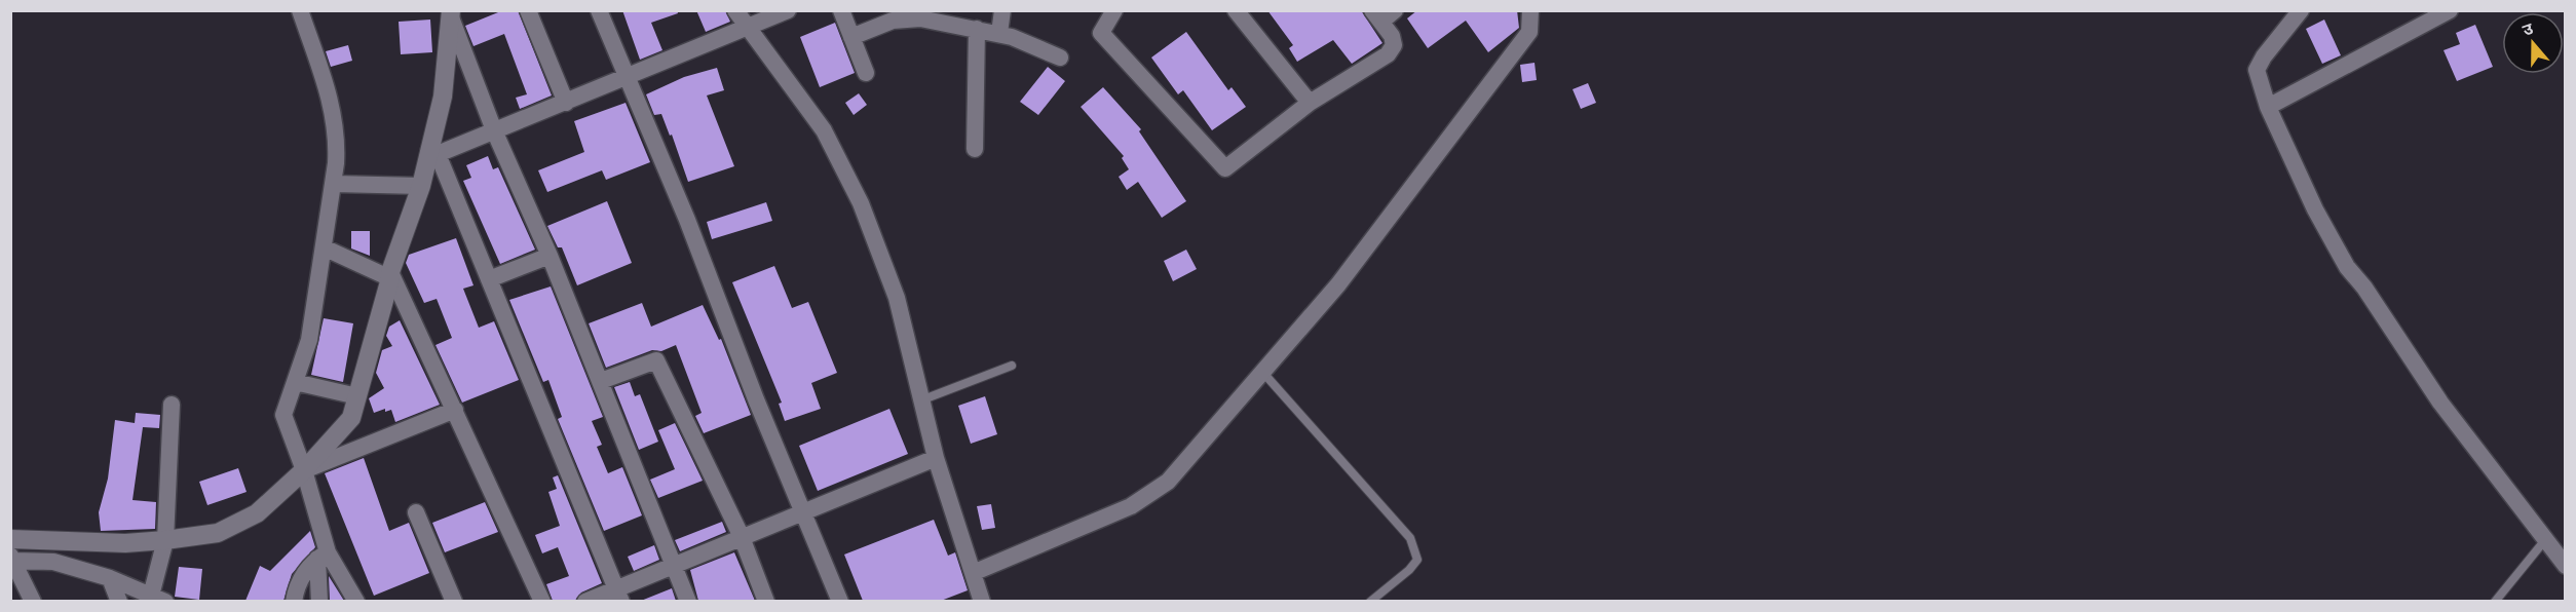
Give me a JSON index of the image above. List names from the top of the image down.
{
  "north": "top"
}
